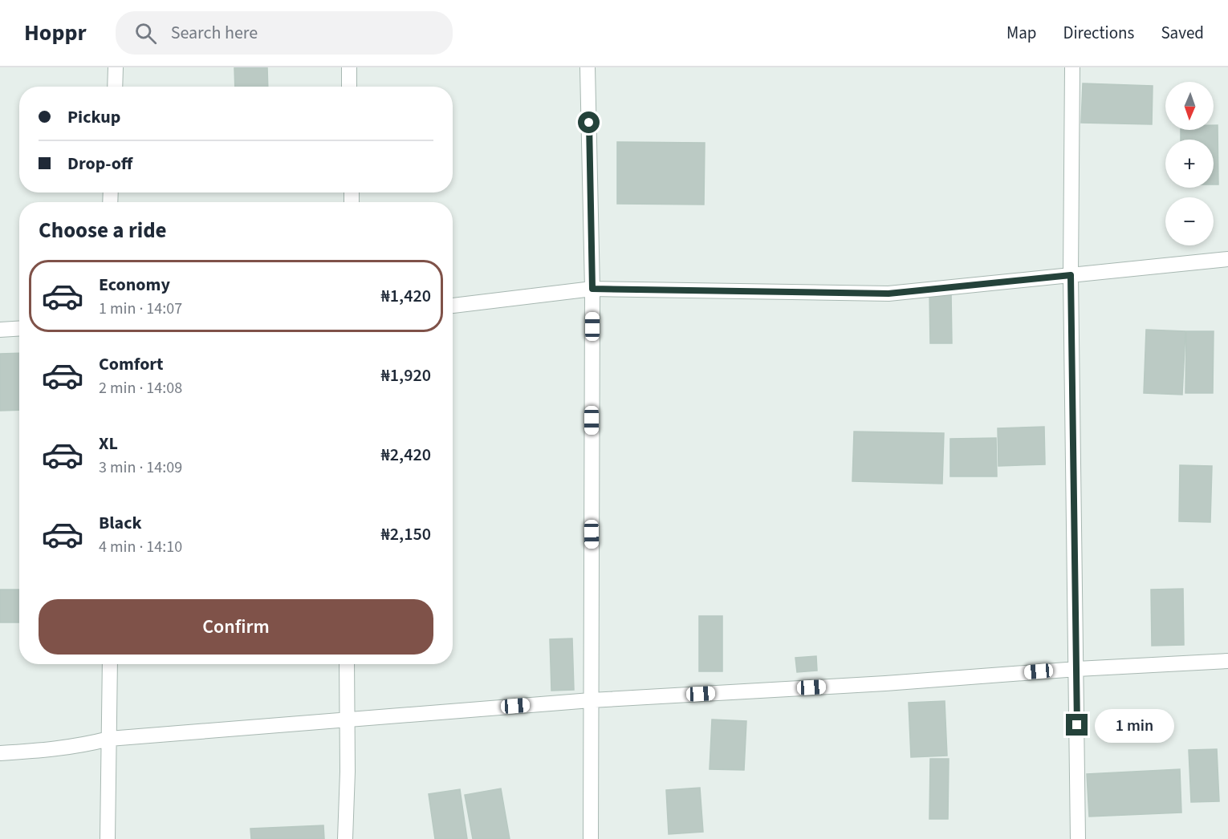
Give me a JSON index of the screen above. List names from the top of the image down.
{
  "north": "bottom",
  "page": {
    "header": "Hoppr",
    "search": "Search here",
    "nav": ["Map", "Directions", "Saved"],
    "map_buttons": ["+", "−"],
    "banner": ["Pickup", "Drop-off"],
    "heading": "Choose a ride",
    "list": [
      {
        "name": "Economy",
        "note": "1 min · 14:07",
        "value": "₦1,420"
      },
      {
        "name": "Comfort",
        "note": "2 min · 14:08",
        "value": "₦1,920"
      },
      {
        "name": "XL",
        "note": "3 min · 14:09",
        "value": "₦2,420"
      },
      {
        "name": "Black",
        "note": "4 min · 14:10",
        "value": "₦2,150"
      }
    ],
    "buttons": "Confirm",
    "bubble": "1 min"
  }
}
